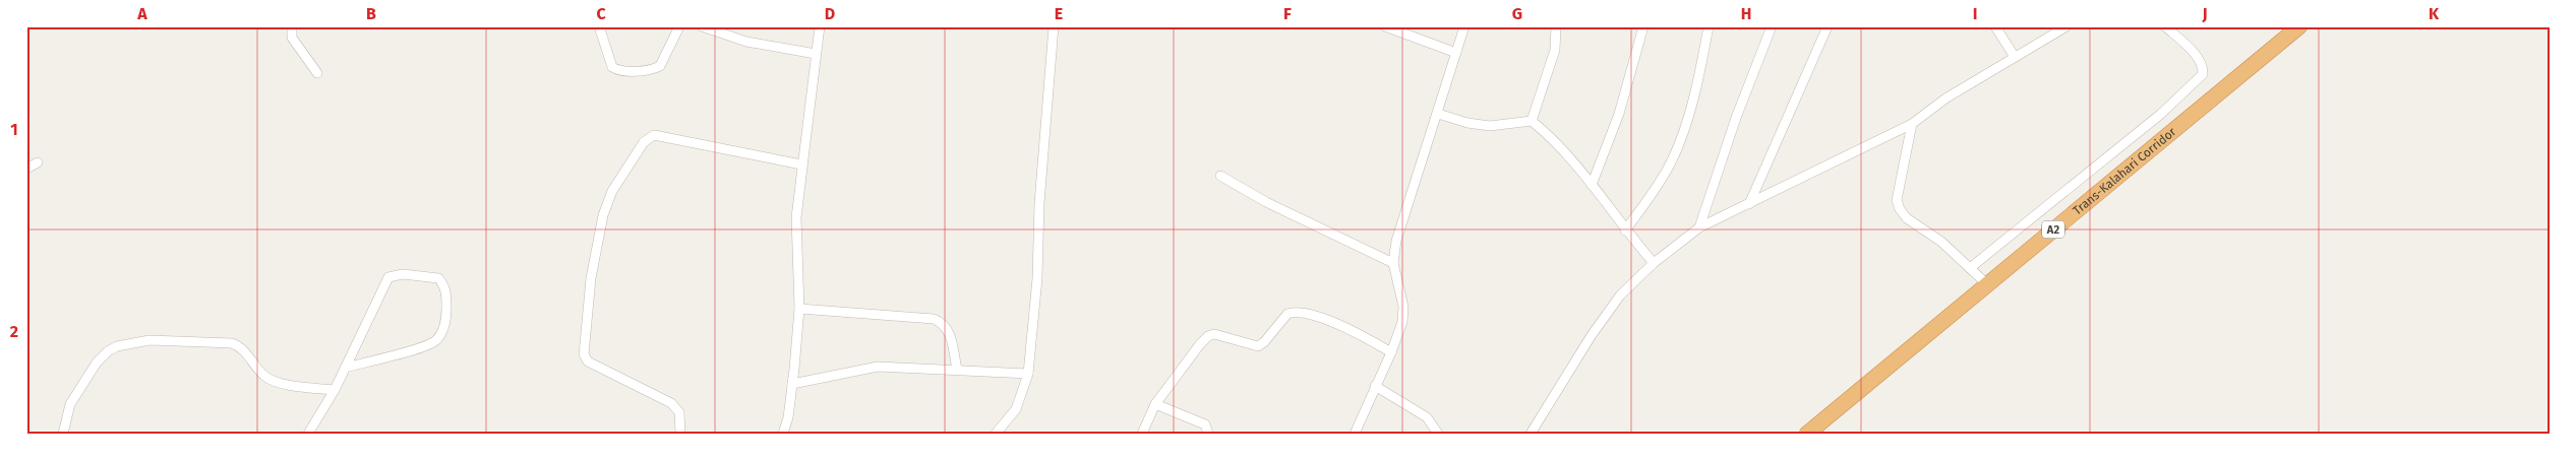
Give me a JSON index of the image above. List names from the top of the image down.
{
  "streets": {
    "highway": ["Trans-Kalahari Corridor", "A2"]
  },
  "grid": {
    "columns": [
      "A",
      "B",
      "C",
      "D",
      "E",
      "F",
      "G",
      "H",
      "I",
      "J",
      "K"
    ],
    "rows": ["1", "2"]
  }
}
